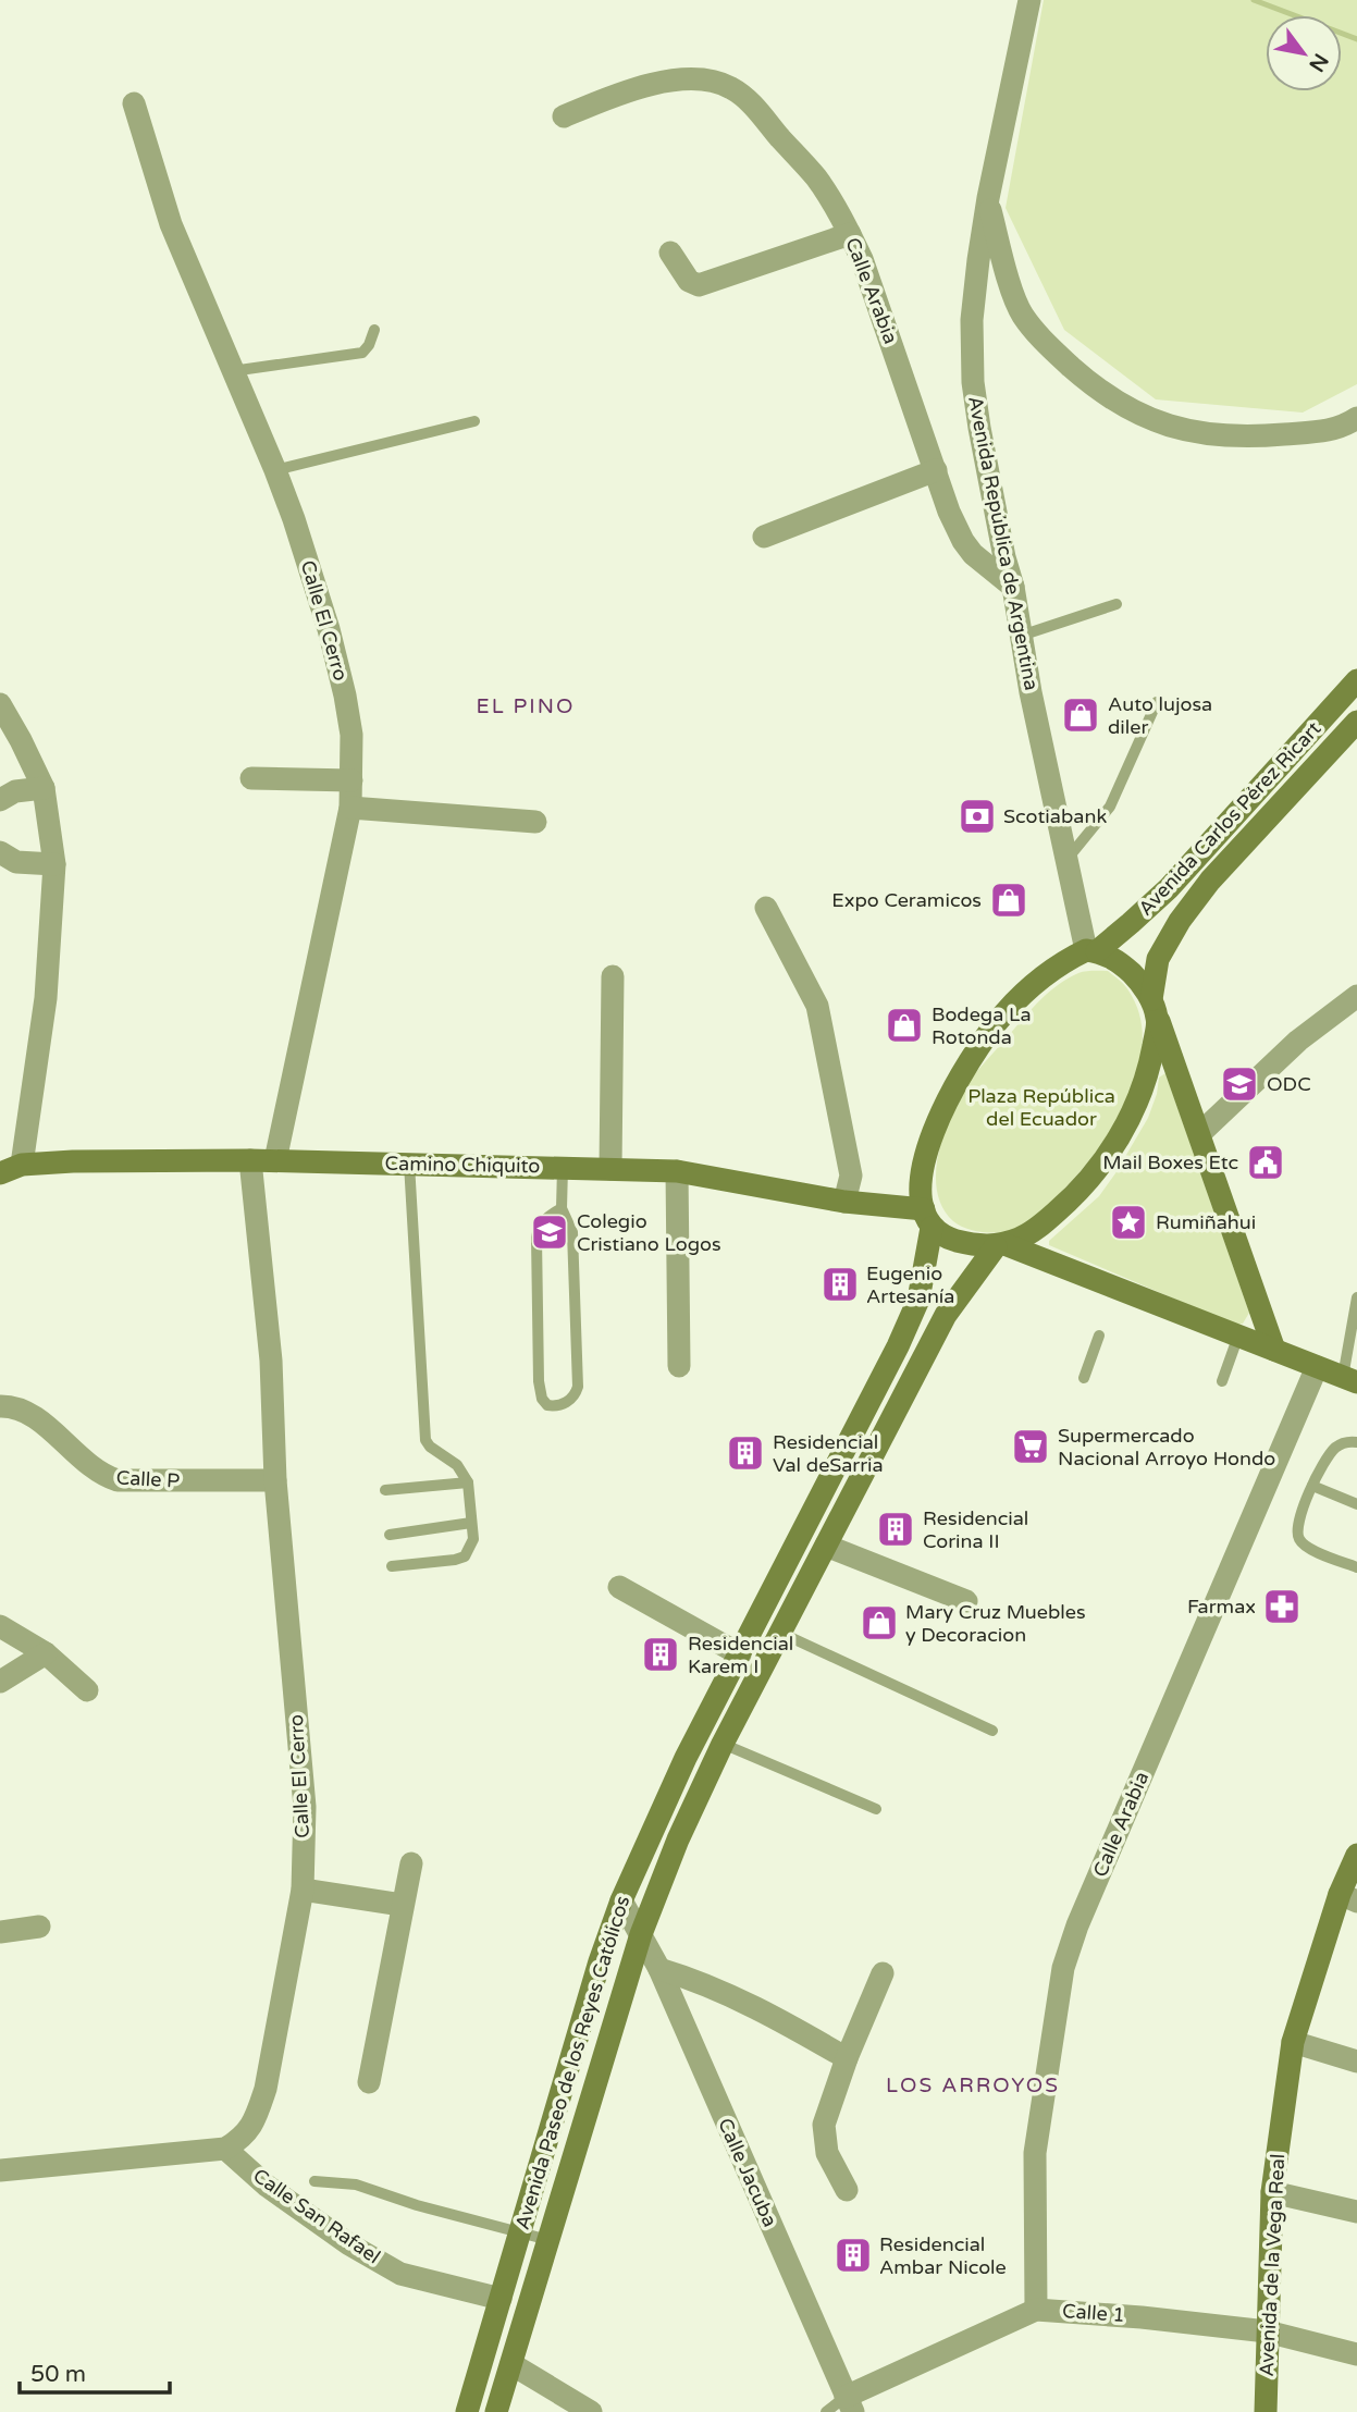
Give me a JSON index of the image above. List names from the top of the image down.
{
  "streets": {
    "main road": [
      "Avenida Carlos Pérez Ricart",
      "Camino Chiquito",
      "Avenida Paseo de los Reyes Católicos",
      "Avenida de la Vega Real"
    ],
    "street": [
      "Calle Arabia",
      "Avenida República de Argentina",
      "Calle El Cerro",
      "Calle P",
      "Calle Jacuba",
      "Calle San Rafael",
      "Calle 1"
    ]
  },
  "crossings": [
    ["Calle Arabia", "Avenida República de Argentina"],
    ["Calle Arabia", "Calle 1"],
    ["Avenida República de Argentina", "Avenida Carlos Pérez Ricart"],
    ["Calle El Cerro", "Camino Chiquito"],
    ["Calle El Cerro", "Calle P"],
    ["Calle El Cerro", "Calle San Rafael"],
    ["Camino Chiquito", "Avenida Paseo de los Reyes Católicos"],
    ["Avenida Paseo de los Reyes Católicos", "Calle Jacuba"],
    ["Avenida Paseo de los Reyes Católicos", "Calle San Rafael"],
    ["Calle Jacuba", "Calle 1"],
    ["Avenida de la Vega Real", "Calle 1"]
  ],
  "districts": ["EL PINO", "LOS ARROYOS"],
  "parks": ["Plaza República del Ecuador"],
  "places": {
    "shop": [
      "Auto lujosa diler",
      "Expo Ceramicos",
      "Bodega La Rotonda",
      "Mary Cruz Muebles y Decoracion"
    ],
    "bank": ["Scotiabank"],
    "school or university": ["ODC", "Colegio Cristiano Logos"],
    "public building": ["Mail Boxes Etc"],
    "place": ["Rumiñahui"],
    "building": [
      "Eugenio Artesanía",
      "Residencial Val deSarria",
      "Residencial Corina II",
      "Residencial Karem I",
      "Residencial Ambar Nicole"
    ],
    "supermarket": ["Supermercado Nacional Arroyo Hondo"],
    "pharmacy": ["Farmax"]
  },
  "scale_bar": "50 m",
  "north": "bottom right"
}
